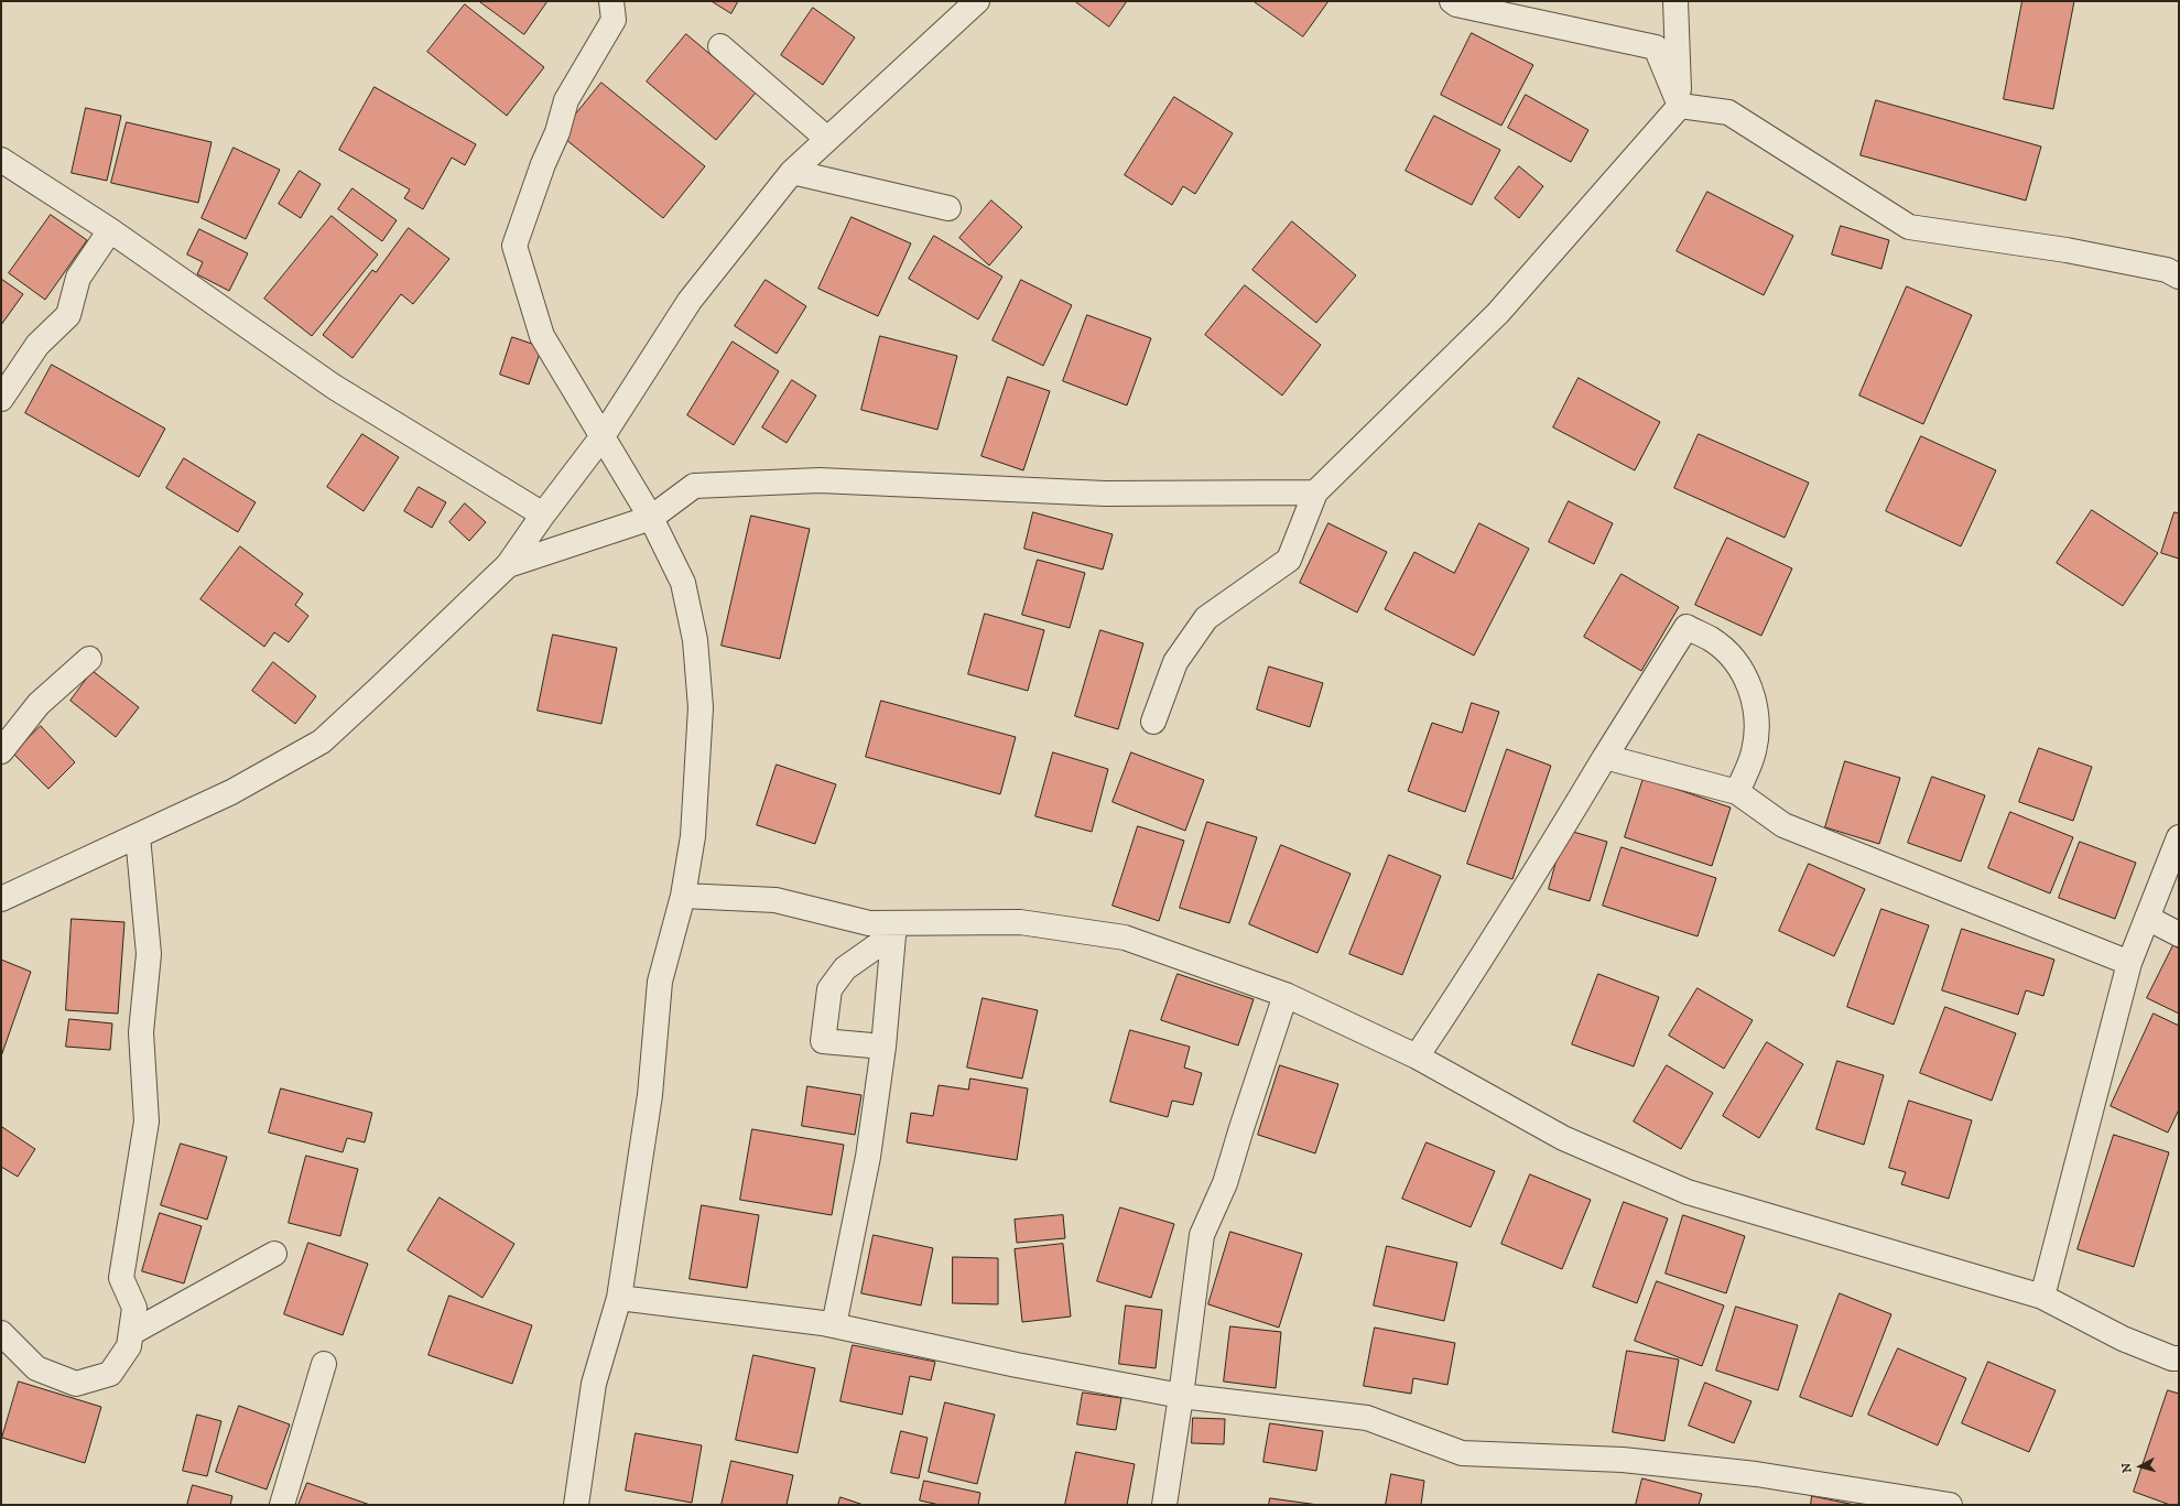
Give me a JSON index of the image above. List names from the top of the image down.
{
  "north": "left"
}
